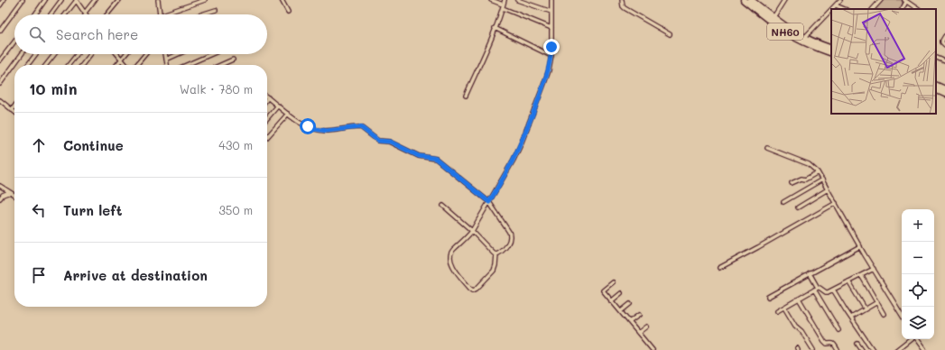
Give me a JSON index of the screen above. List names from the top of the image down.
{
  "streets": {
    "highway": ["NH60"]
  },
  "page": {
    "search": "Search here",
    "heading": ["10 min", "Walk · 780 m"],
    "list": [
      ["Continue", "430 m"],
      ["Turn left", "350 m"],
      "Arrive at destination"
    ],
    "map_buttons": ["+", "−"]
  }
}
